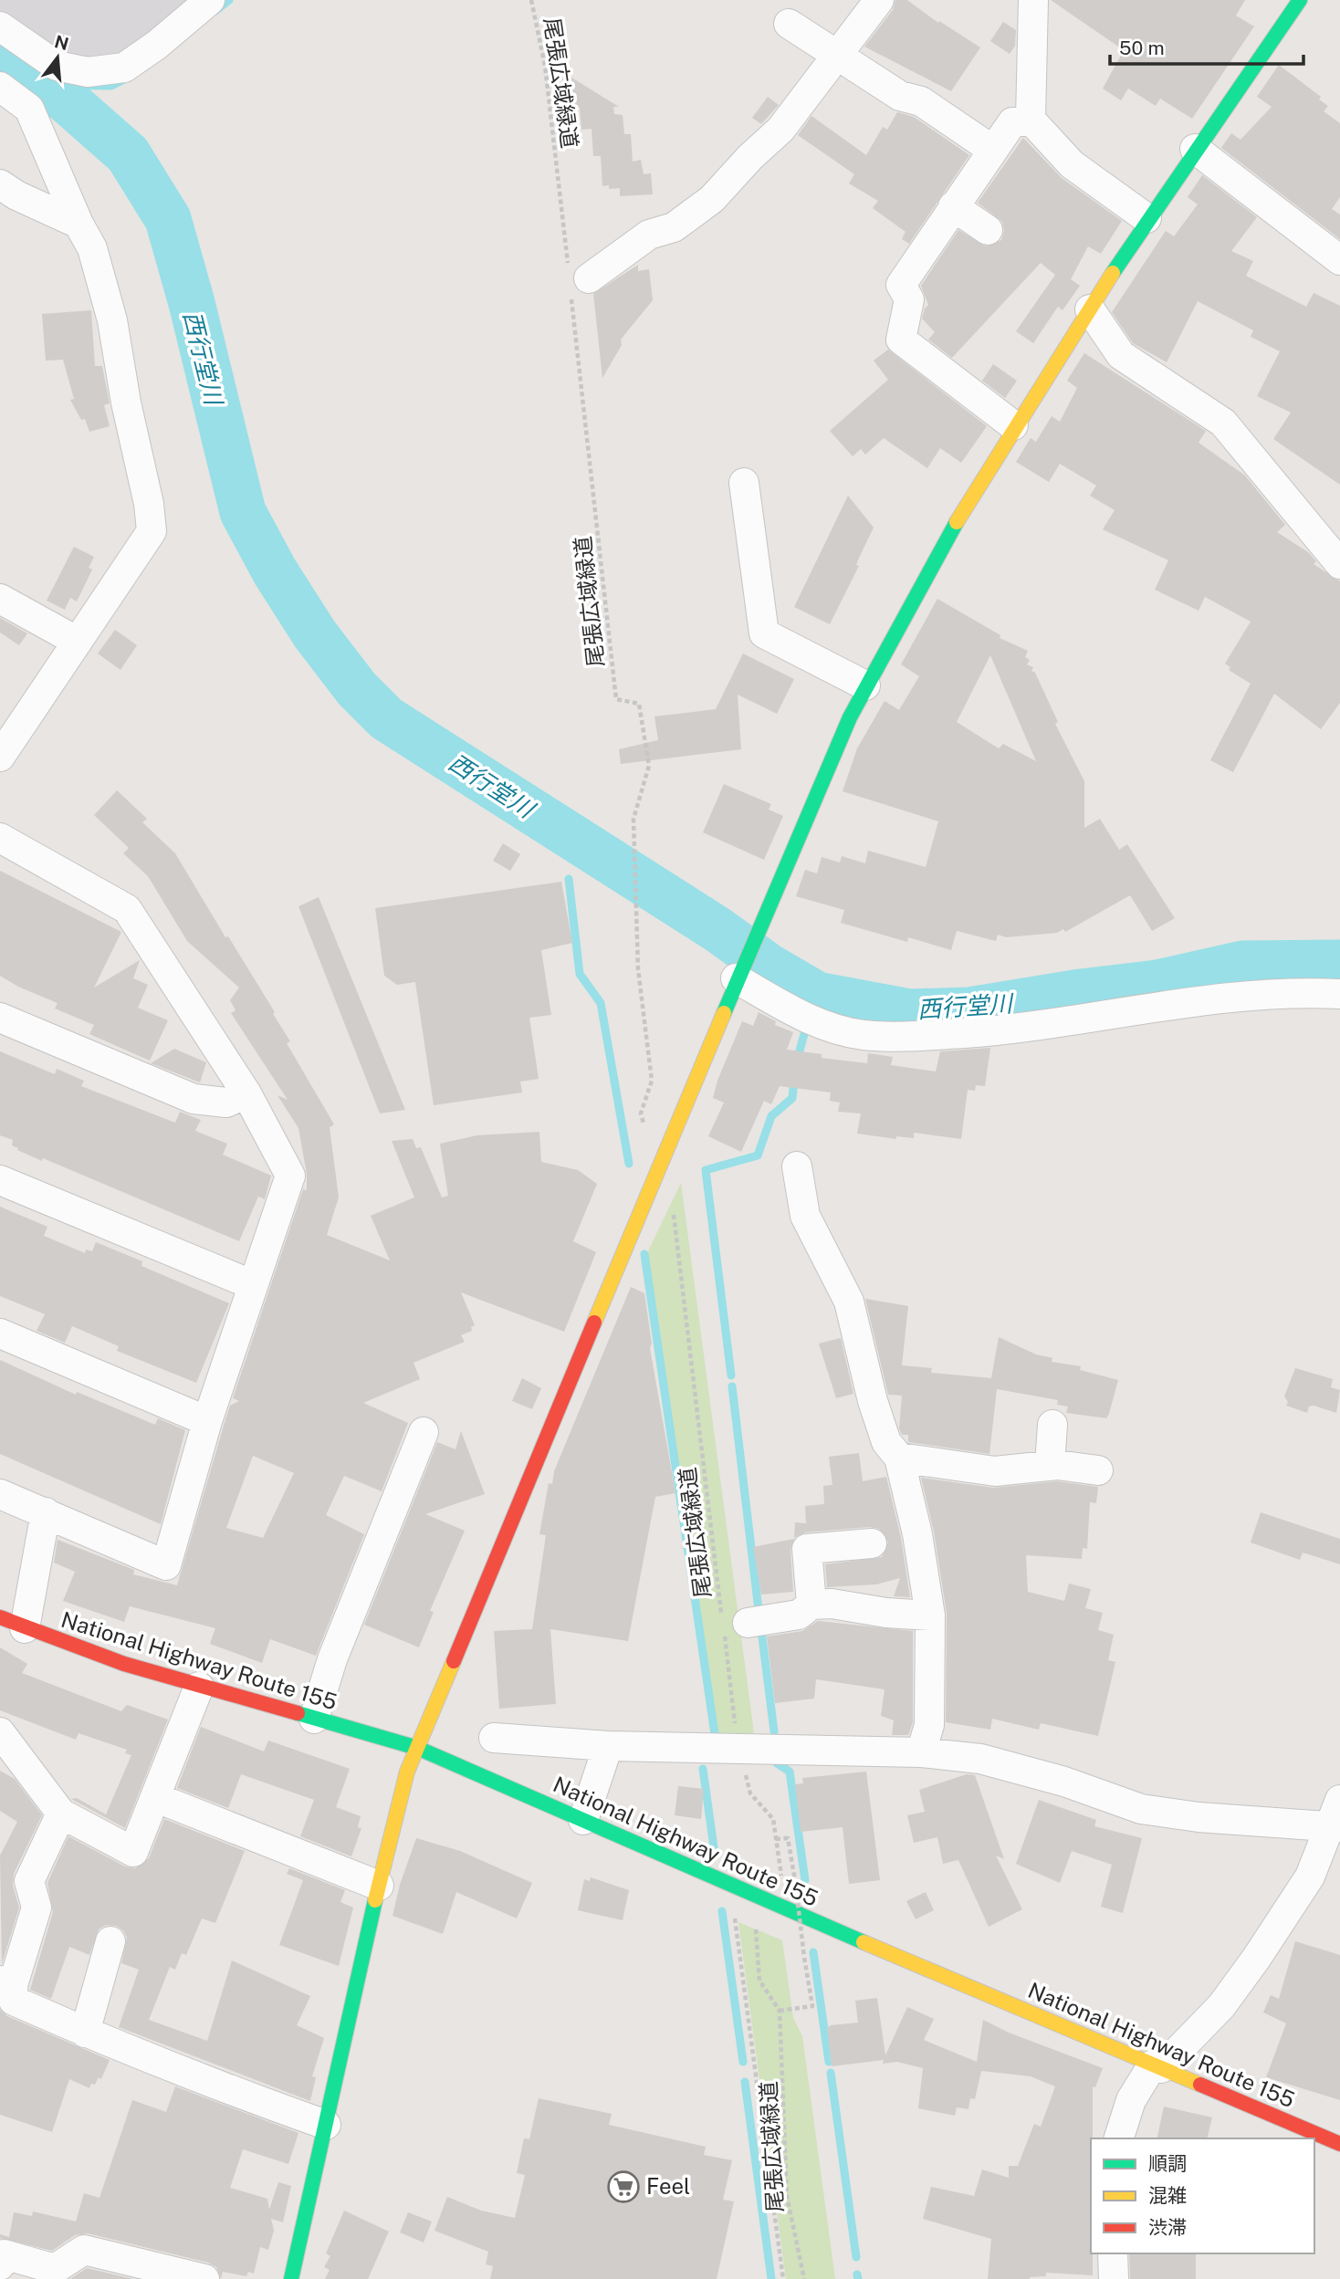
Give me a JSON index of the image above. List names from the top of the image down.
{
  "streets": {
    "main road": ["National Highway Route 155"],
    "path": ["尾張広域緑道"]
  },
  "water": ["西行堂川"],
  "places": {
    "supermarket": ["Feel"]
  },
  "legend": ["順調", "混雑", "渋滞"],
  "scale_bar": "50 m",
  "north": "top"
}
